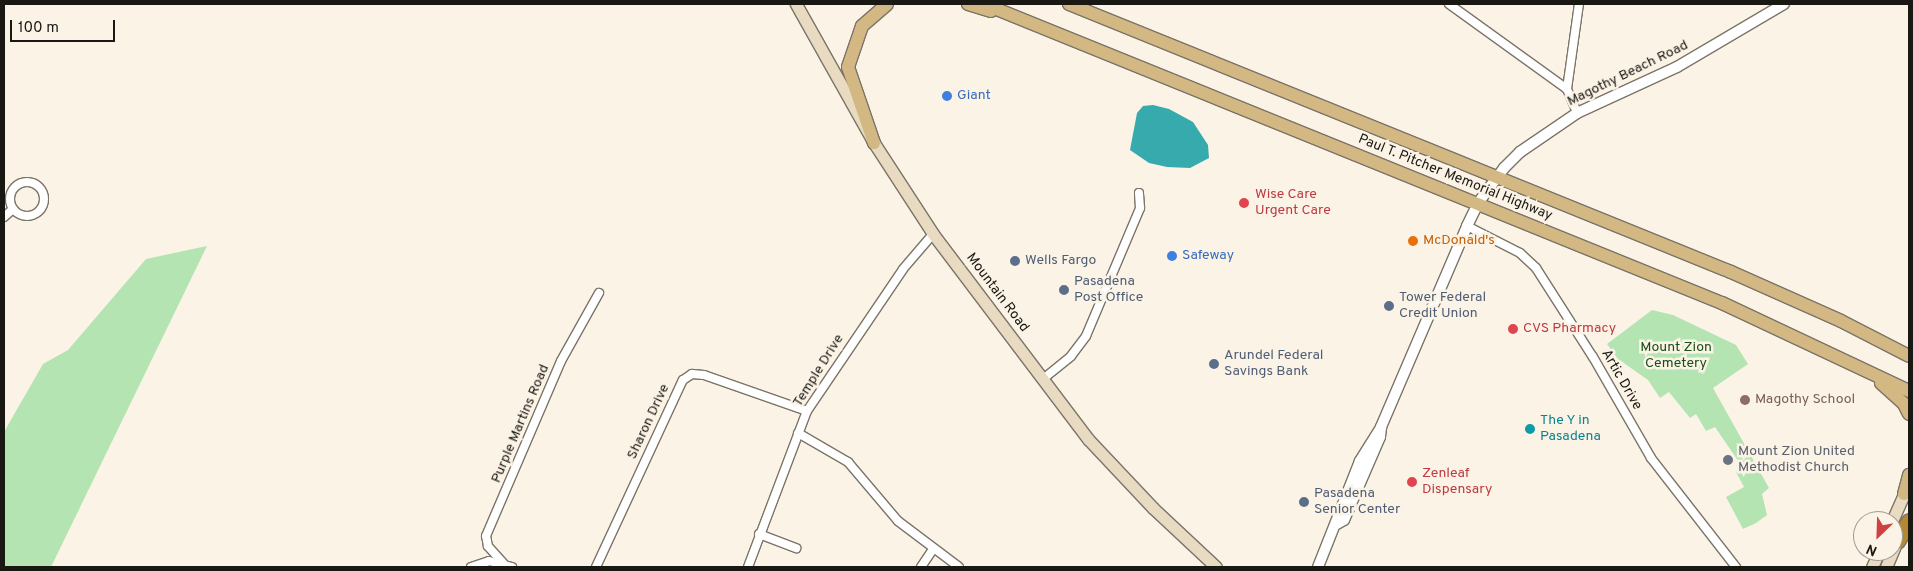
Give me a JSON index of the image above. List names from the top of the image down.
{
  "streets": {
    "main road": ["Paul T. Pitcher Memorial Highway", "Mountain Road"],
    "street": [
      "Magothy Beach Road",
      "Temple Drive",
      "Artic Drive",
      "Sharon Drive",
      "Purple Martins Road"
    ]
  },
  "crossings": [
    ["Magothy Beach Road", "Paul T. Pitcher Memorial Highway"],
    ["Magothy Beach Road", "Artic Drive"],
    ["Mountain Road", "Temple Drive"],
    ["Temple Drive", "Sharon Drive"]
  ],
  "parks": ["Mount Zion Cemetery"],
  "places": [
    "Giant",
    "Wise Care Urgent Care",
    "McDonald's",
    "Safeway",
    "Wells Fargo",
    "Pasadena Post Office",
    "Tower Federal Credit Union",
    "CVS Pharmacy",
    "Arundel Federal Savings Bank",
    "Magothy School",
    "The Y in Pasadena",
    "Mount Zion United Methodist Church",
    "Zenleaf Dispensary",
    "Pasadena Senior Center"
  ],
  "scale_bar": "100 m",
  "north": "bottom left"
}
